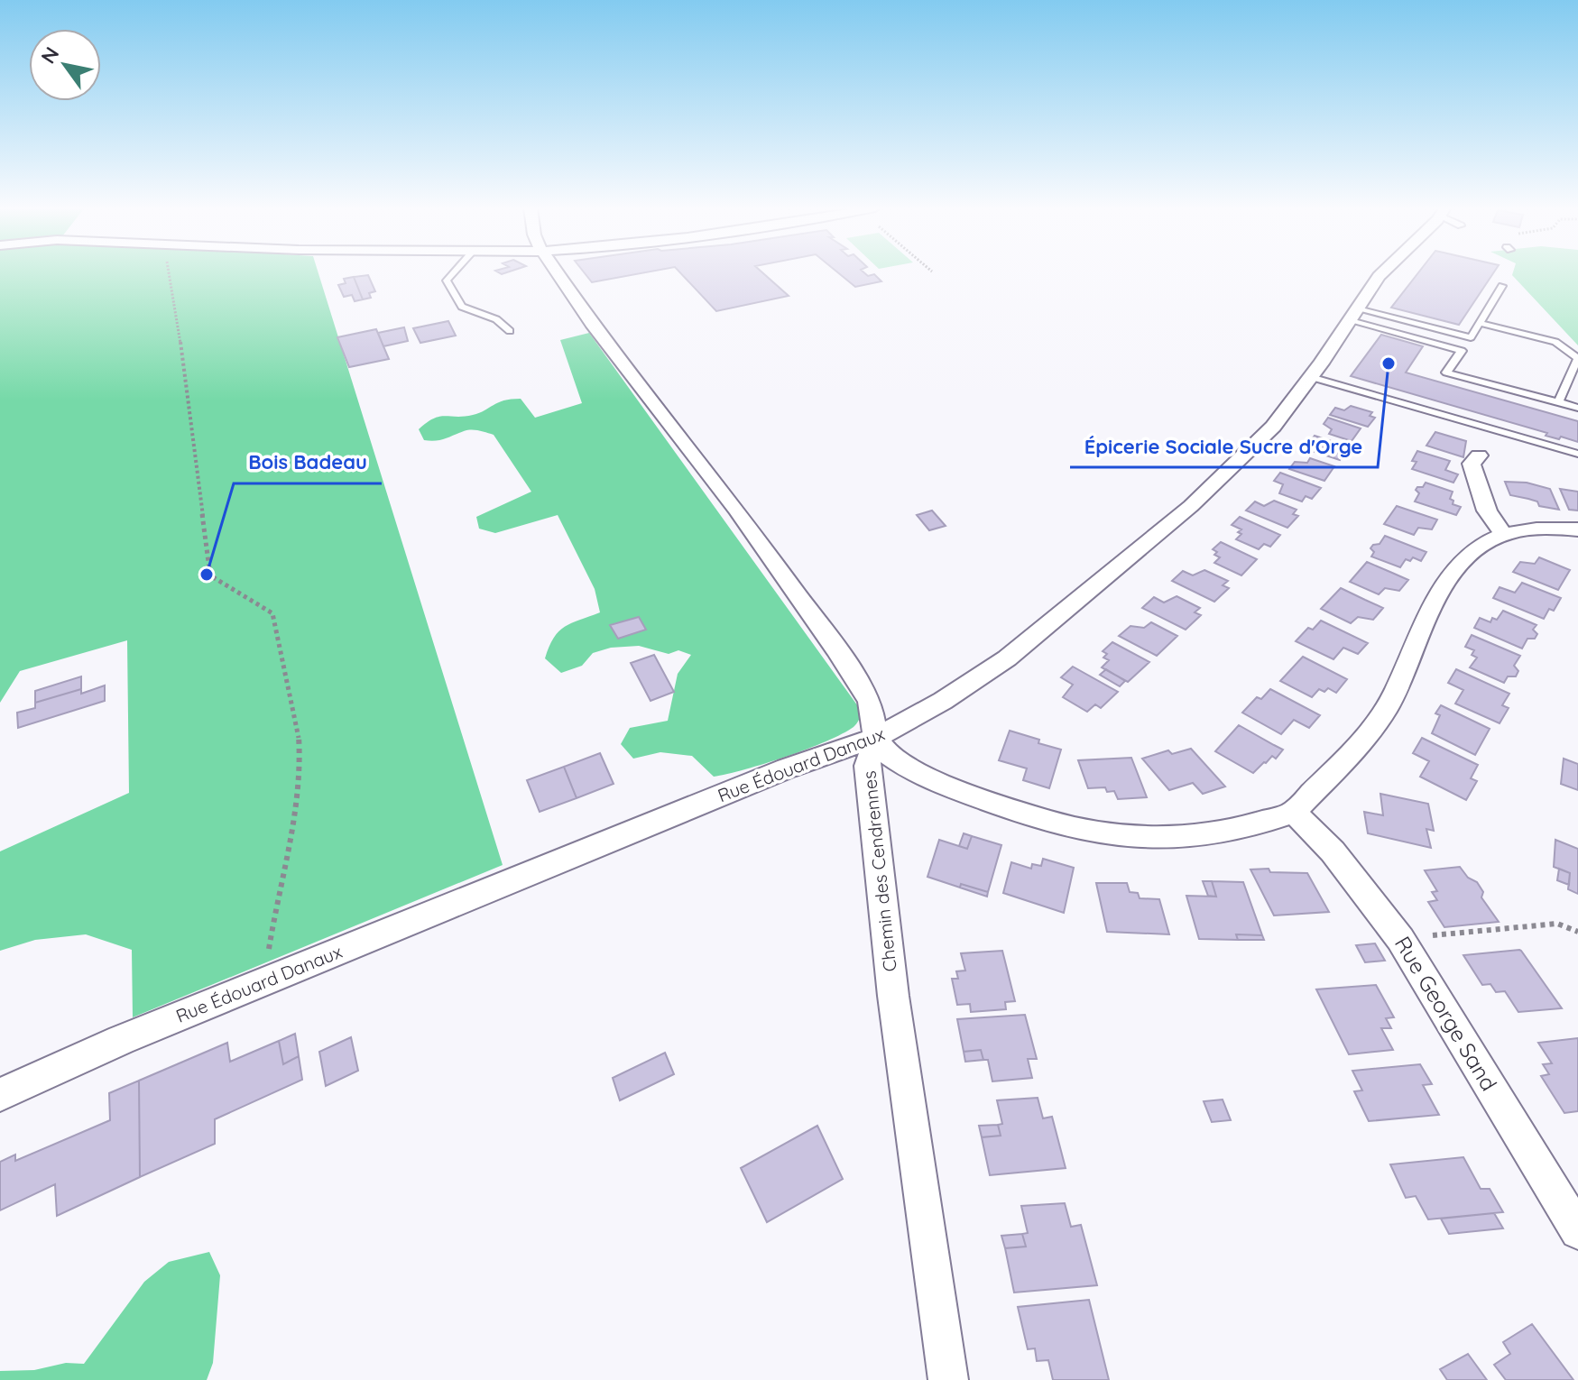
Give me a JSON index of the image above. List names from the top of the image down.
{
  "streets": {
    "street": ["Rue Édouard Danaux", "Chemin des Cendrennes", "Rue George Sand"]
  },
  "crossings": [
    ["Rue Édouard Danaux", "Chemin des Cendrennes"]
  ],
  "places": ["Épicerie Sociale Sucre d'Orge", "Bois Badeau"],
  "north": "top left"
}
